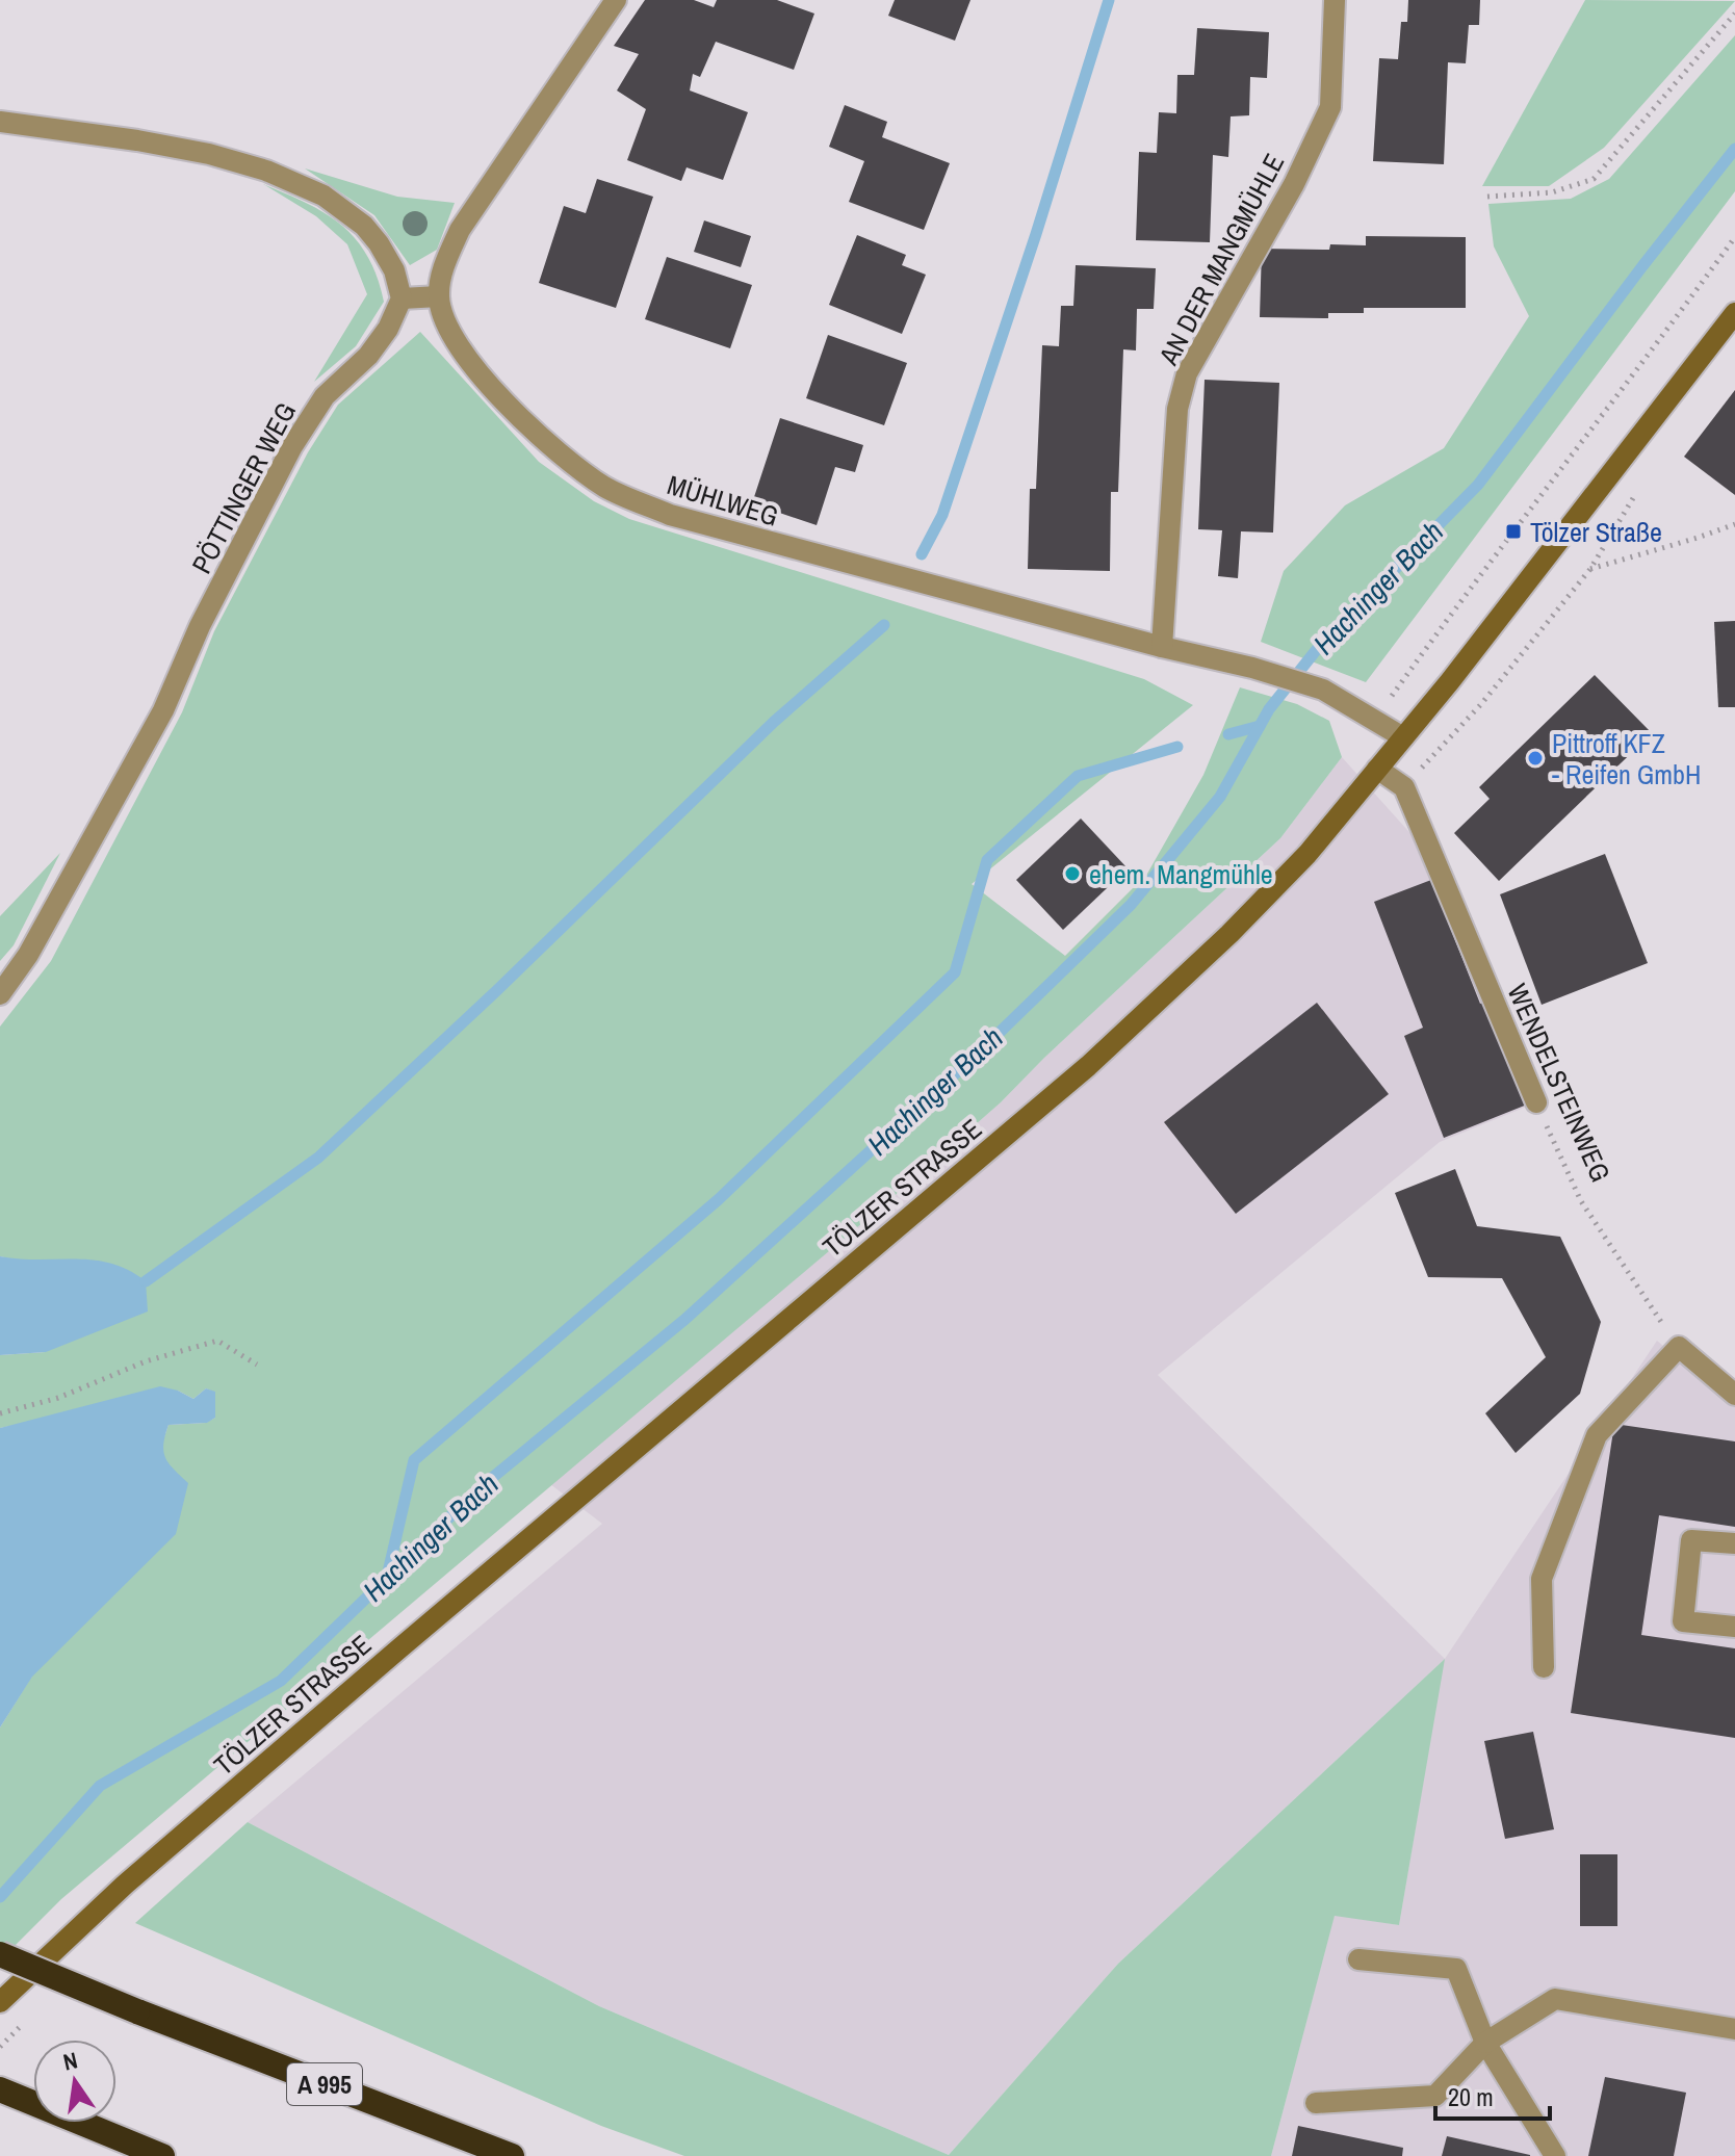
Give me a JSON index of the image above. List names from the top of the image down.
{
  "streets": {
    "highway": ["A 995"],
    "main road": ["TÖLZER STRASSE"],
    "street": [
      "AN DER MANGMÜHLE",
      "PÖTTINGER WEG",
      "MÜHLWEG",
      "WENDELSTEINWEG"
    ]
  },
  "crossings": [
    ["AN DER MANGMÜHLE", "MÜHLWEG"],
    ["MÜHLWEG", "TÖLZER STRASSE"],
    ["WENDELSTEINWEG", "TÖLZER STRASSE"]
  ],
  "water": ["Hachinger Bach"],
  "places": {
    "transit": ["Tölzer Straße"],
    "other": ["Pittroff KFZ - Reifen GmbH", "ehem. Mangmühle"]
  },
  "scale_bar": "20 m",
  "north": "top"
}
